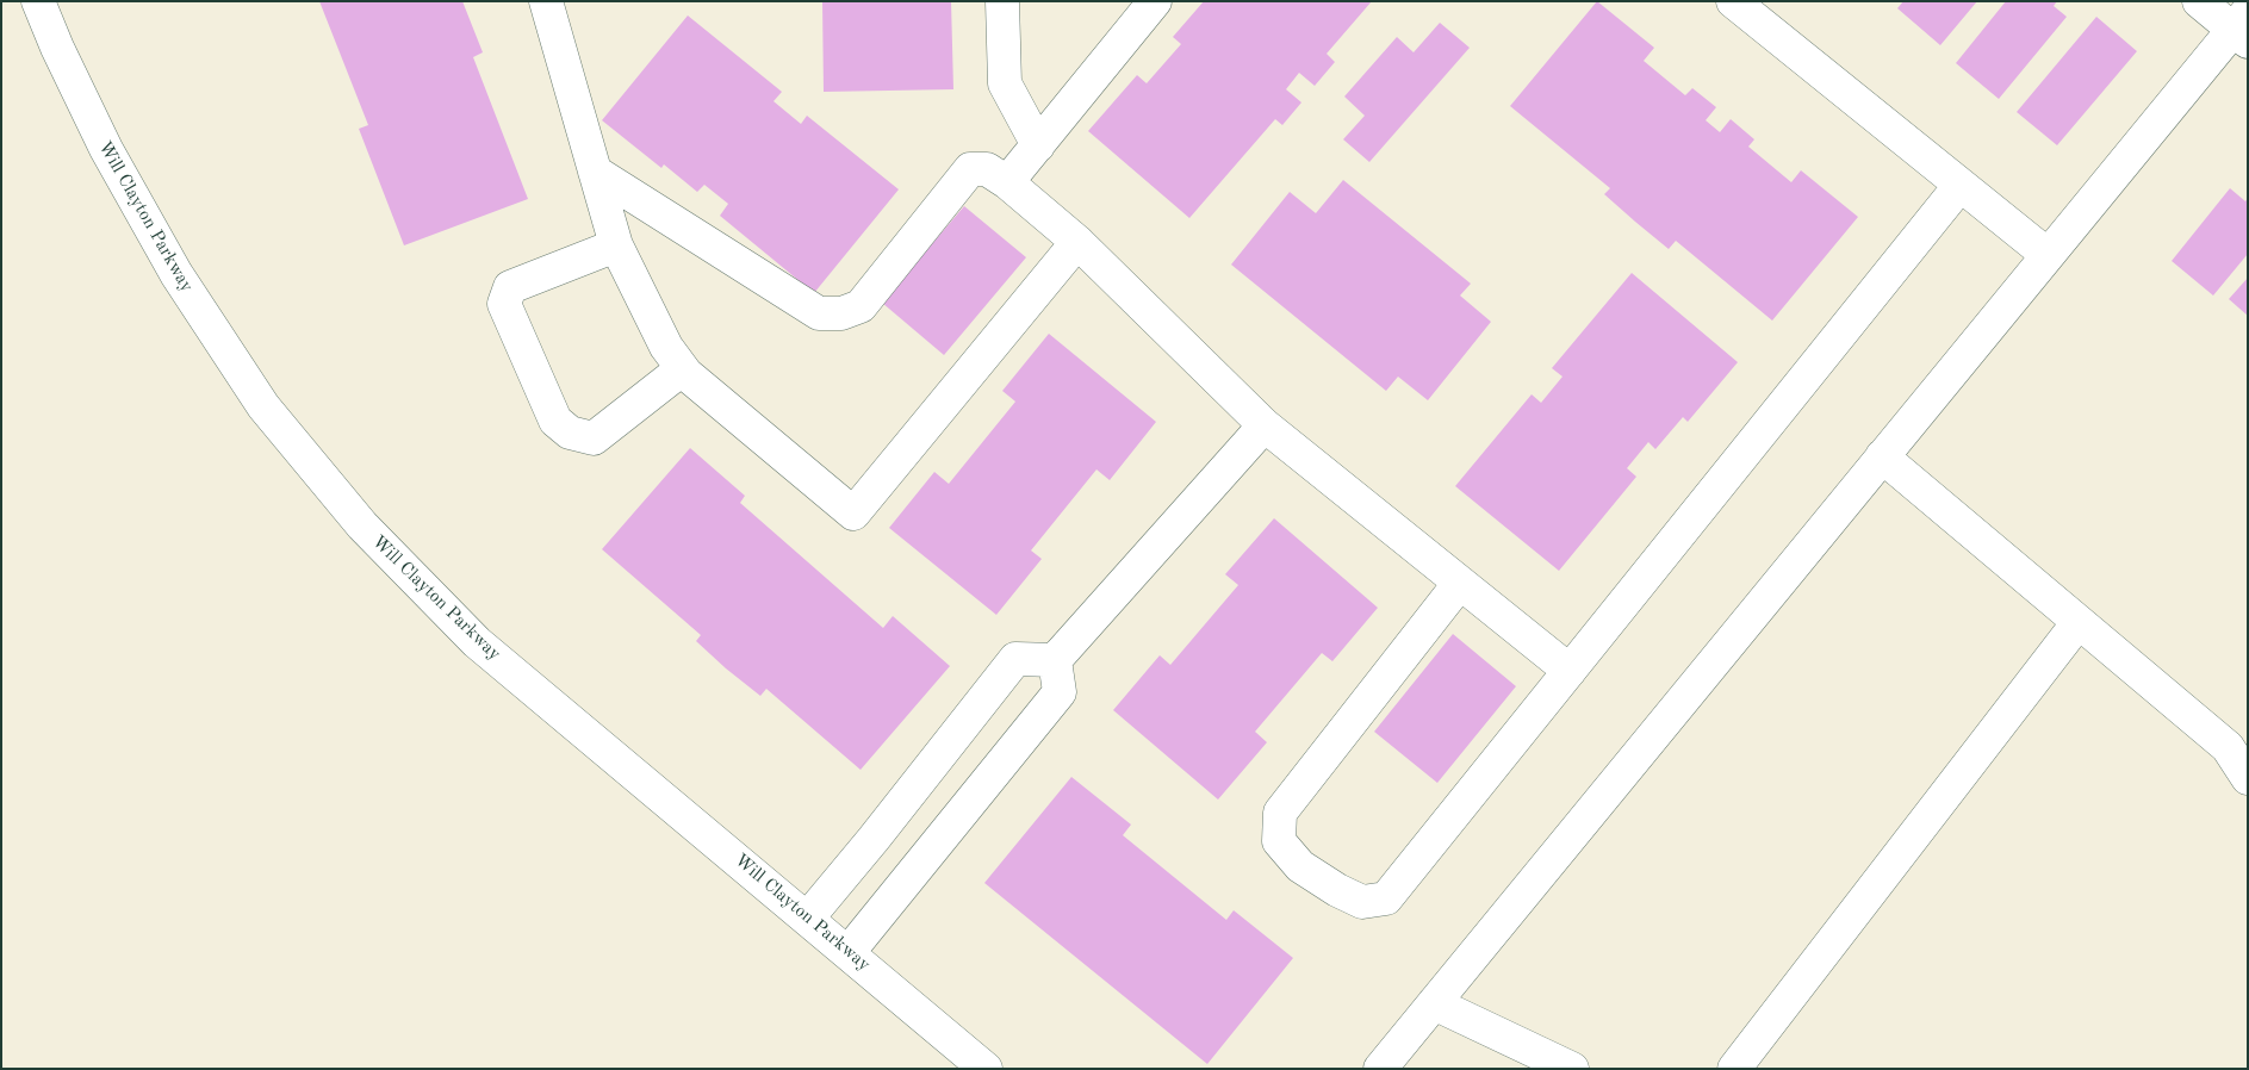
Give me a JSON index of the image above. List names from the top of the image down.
{
  "streets": {
    "street": ["Will Clayton Parkway"]
  }
}
